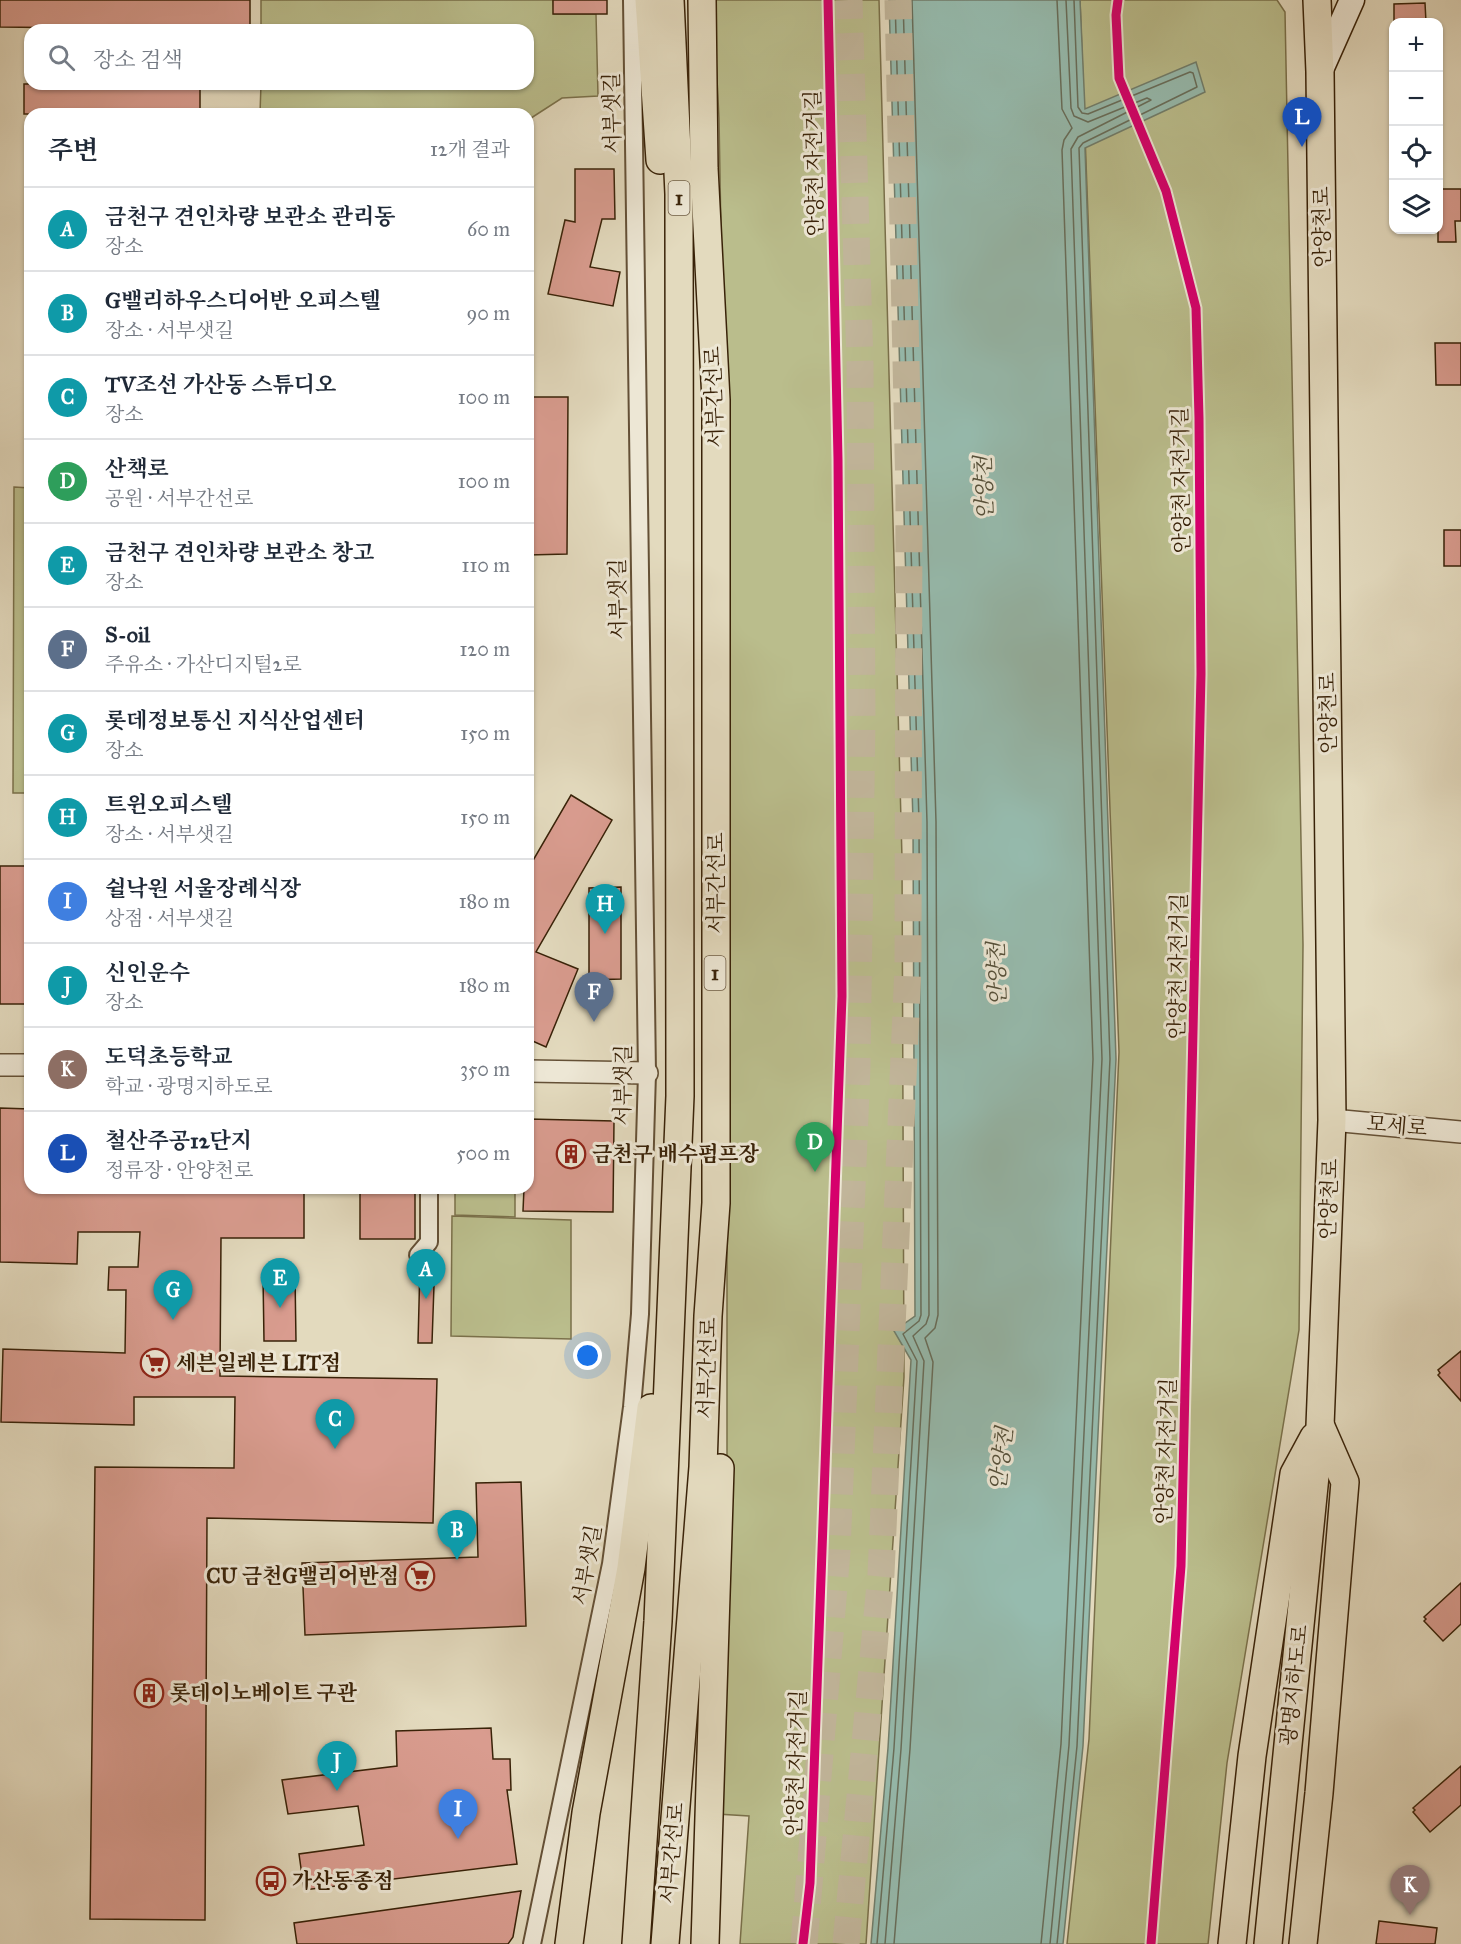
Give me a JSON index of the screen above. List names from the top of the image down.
{
  "streets": {
    "main road": [
      "1",
      "안양천로",
      "서부간선로",
      "광명지하도로"
    ],
    "street": ["서부샛길", "모세로"],
    "cycle path": ["안양천 자전거길"]
  },
  "crossings": [
    ["안양천로", "모세로"],
    ["안양천로", "광명지하도로"]
  ],
  "water": ["안양천"],
  "places": {
    "building": ["금천구 배수펌프장", "롯데이노베이트 구관"],
    "supermarket": ["세븐일레븐 LIT점", "CU 금천G밸리어반점"],
    "bus stop": ["가산동종점"]
  },
  "page": {
    "map_buttons": ["+", "−"],
    "search": "장소 검색",
    "pins": [
      "L",
      "H",
      "F",
      "D",
      "A",
      "E",
      "G",
      "C",
      "B",
      "J",
      "I",
      "K"
    ],
    "heading": ["주변", "12개 결과"],
    "list": [
      {
        "mark": "A",
        "name": "금천구 견인차량 보관소 관리동",
        "note": "장소",
        "value": "60 m"
      },
      {
        "mark": "B",
        "name": "G밸리하우스디어반 오피스텔",
        "note": "장소 · 서부샛길",
        "value": "90 m"
      },
      {
        "mark": "C",
        "name": "TV조선 가산동 스튜디오",
        "note": "장소",
        "value": "100 m"
      },
      {
        "mark": "D",
        "name": "산책로",
        "note": "공원 · 서부간선로",
        "value": "100 m"
      },
      {
        "mark": "E",
        "name": "금천구 견인차량 보관소 창고",
        "note": "장소",
        "value": "110 m"
      },
      {
        "mark": "F",
        "name": "S-oil",
        "note": "주유소 · 가산디지털2로",
        "value": "120 m"
      },
      {
        "mark": "G",
        "name": "롯데정보통신 지식산업센터",
        "note": "장소",
        "value": "150 m"
      },
      {
        "mark": "H",
        "name": "트윈오피스텔",
        "note": "장소 · 서부샛길",
        "value": "150 m"
      },
      {
        "mark": "I",
        "name": "쉴낙원 서울장례식장",
        "note": "상점 · 서부샛길",
        "value": "180 m"
      },
      {
        "mark": "J",
        "name": "신인운수",
        "note": "장소",
        "value": "180 m"
      },
      {
        "mark": "K",
        "name": "도덕초등학교",
        "note": "학교 · 광명지하도로",
        "value": "350 m"
      },
      {
        "mark": "L",
        "name": "철산주공12단지",
        "note": "정류장 · 안양천로",
        "value": "500 m"
      }
    ]
  }
}
